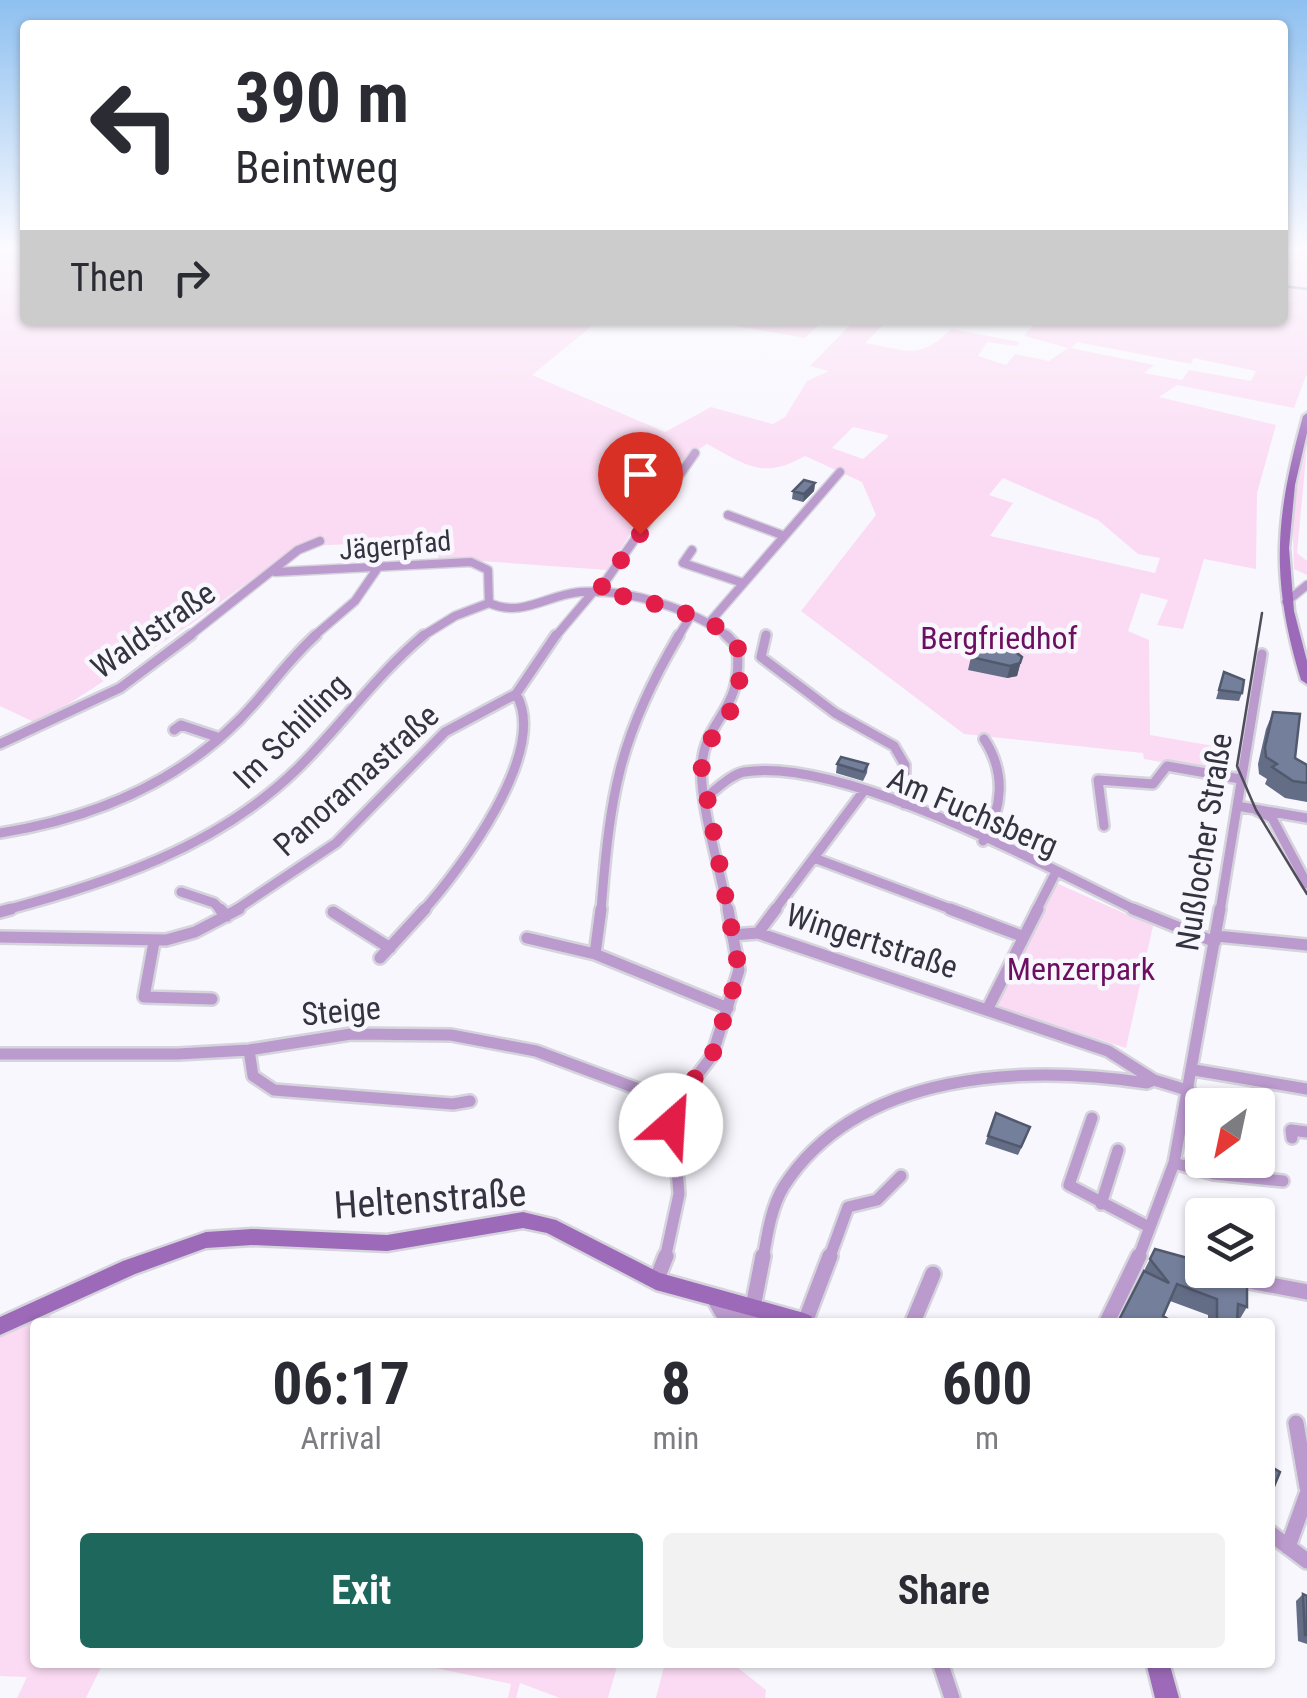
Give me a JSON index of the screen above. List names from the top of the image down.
{
  "streets": {
    "main road": ["Heltenstraße"],
    "street": [
      "Jägerpfad",
      "Waldstraße",
      "Im Schilling",
      "Panoramastraße",
      "Am Fuchsberg",
      "Nußlocher Straße",
      "Wingertstraße",
      "Steige"
    ]
  },
  "crossings": [
    ["Jägerpfad", "Waldstraße"],
    ["Jägerpfad", "Im Schilling"],
    ["Am Fuchsberg", "Nußlocher Straße"]
  ],
  "parks": ["Bergfriedhof", "Menzerpark"],
  "north": "bottom left",
  "page": {
    "turn": ["390 m", "Beintweg"],
    "then": "Then",
    "eta": [
      "06:17",
      "Arrival",
      "8",
      "min",
      "600",
      "m"
    ],
    "buttons": ["Exit", "Share"]
  }
}
